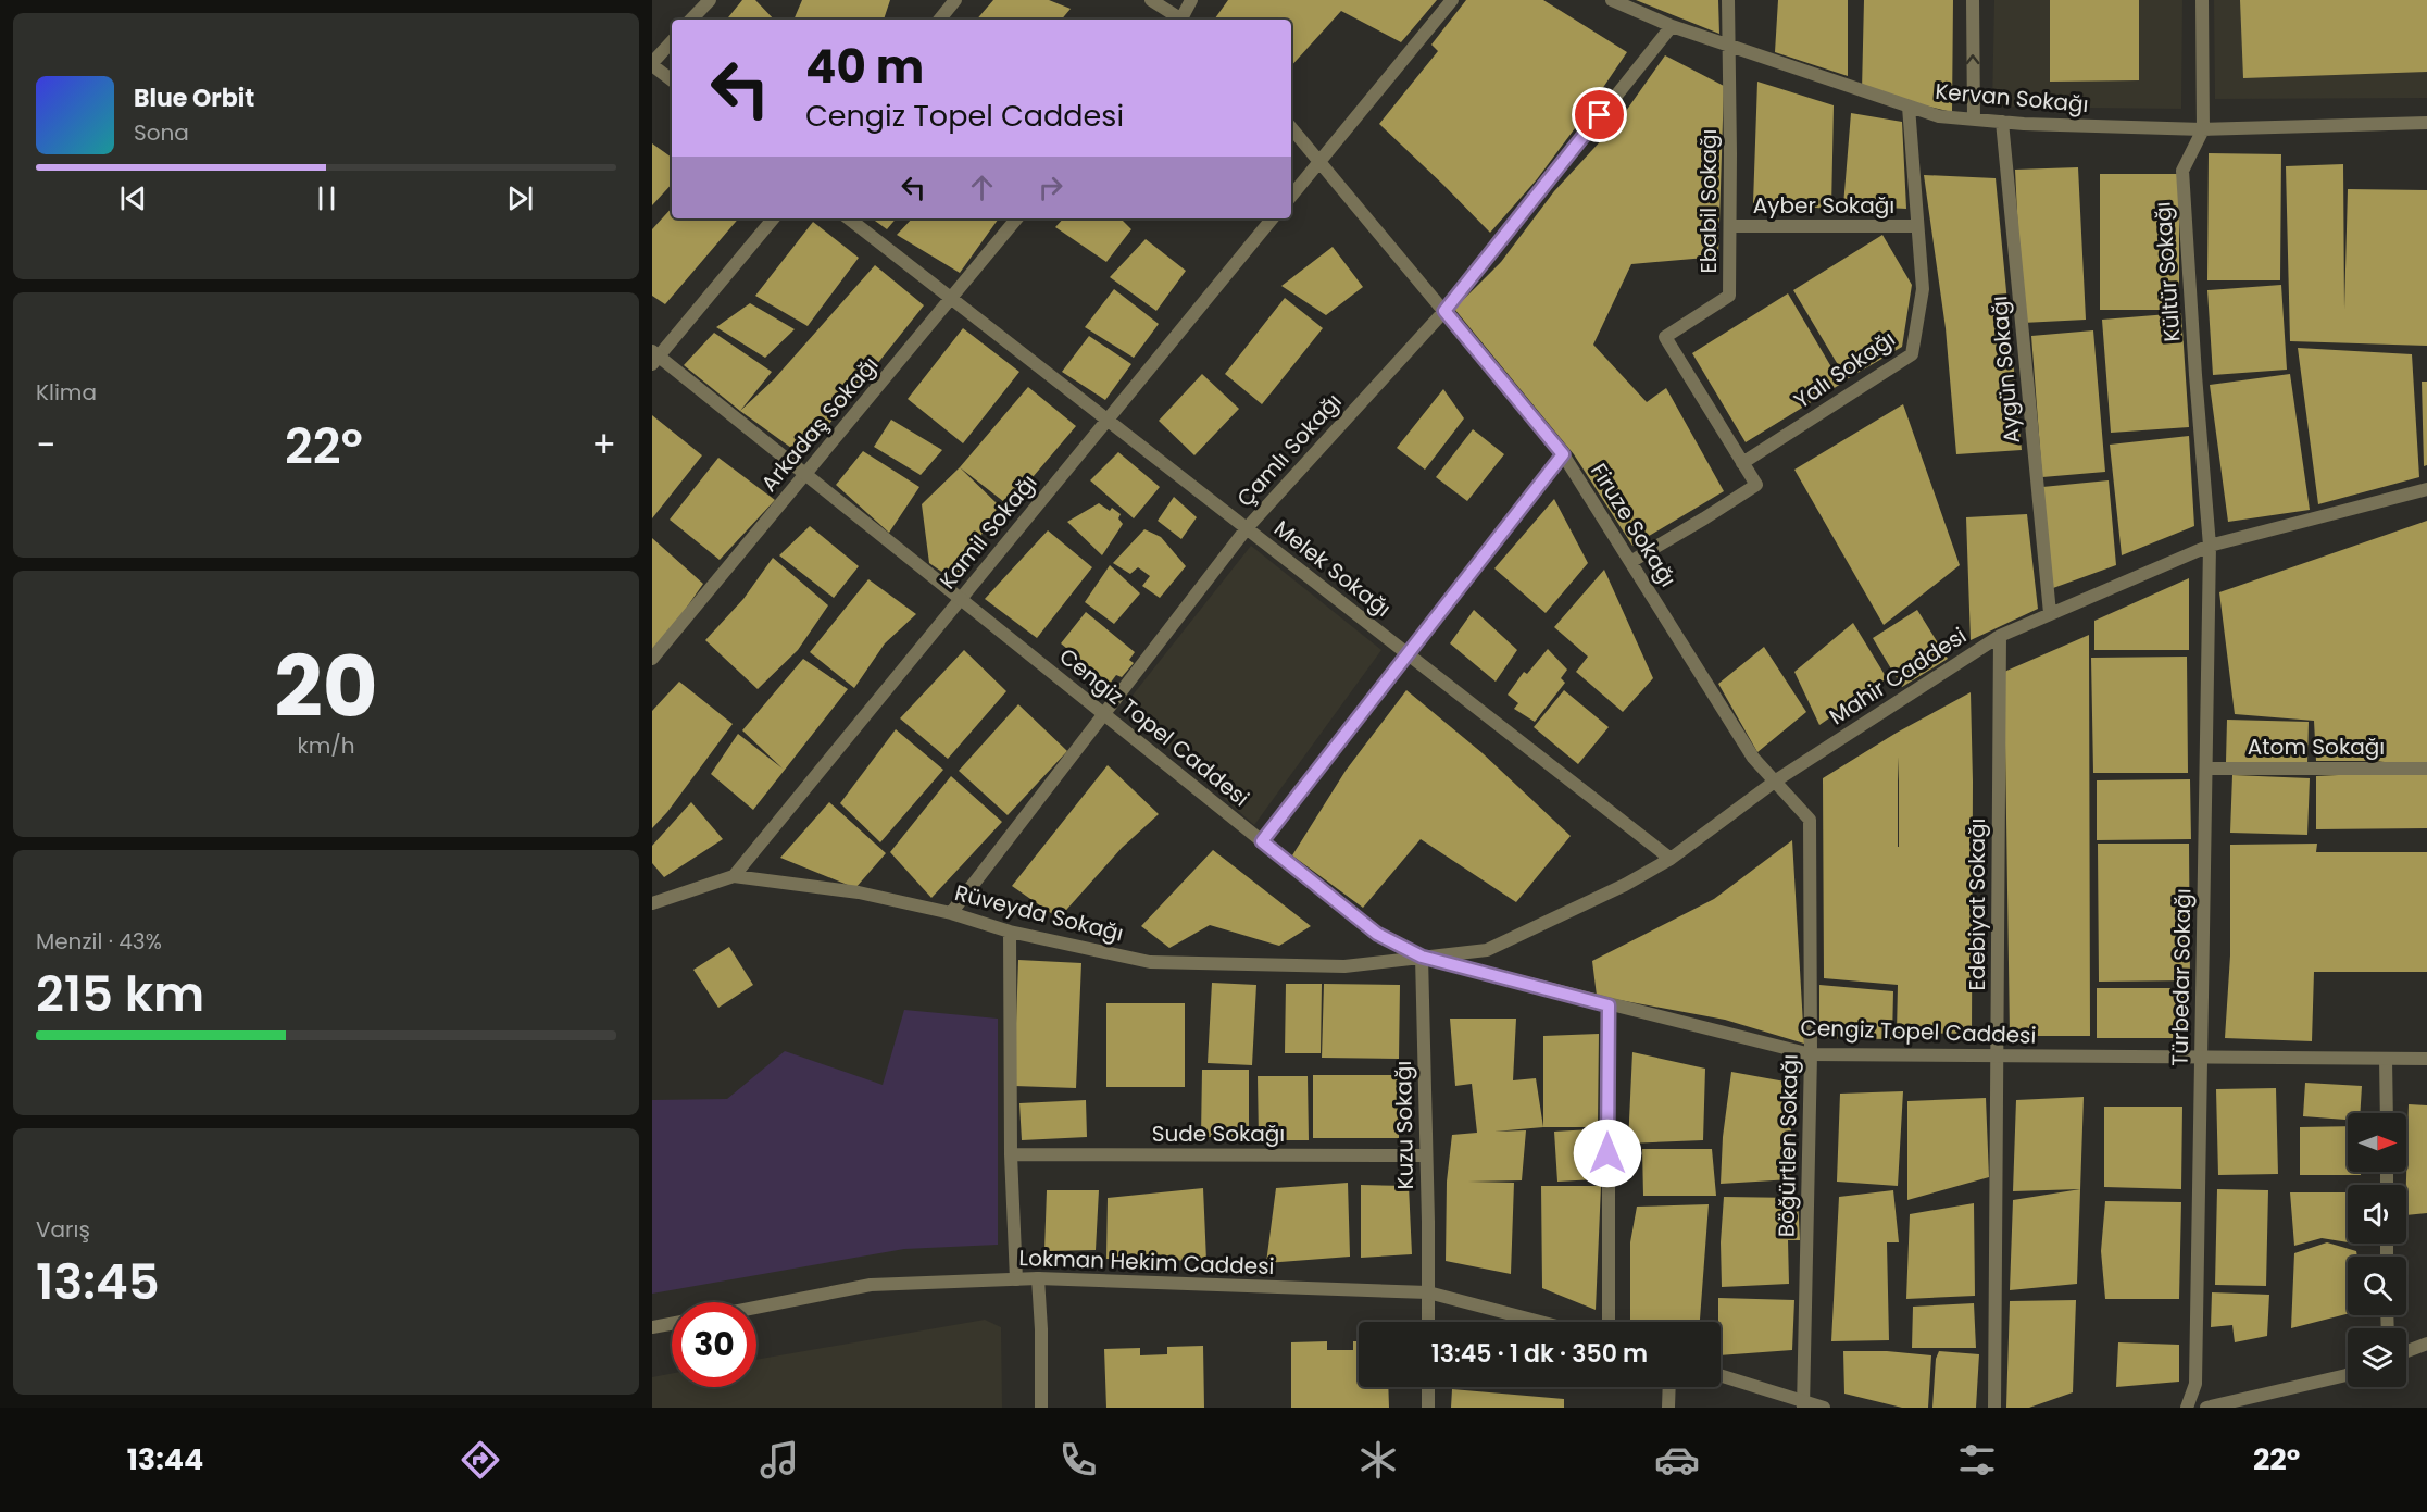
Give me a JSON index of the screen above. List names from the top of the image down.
{
  "streets": {
    "street": [
      "Kervan Sokağı",
      "Ebabil Sokağı",
      "Ayber Sokağı",
      "Kültür Sokağı",
      "Yalı Sokağı",
      "Aygün Sokağı",
      "Arkadaş Sokağı",
      "Çamlı Sokağı",
      "Firuze Sokağı",
      "Kamil Sokağı",
      "Melek Sokağı",
      "Mahir Caddesi",
      "Cengiz Topel Caddesi",
      "Atom Sokağı",
      "Edebiyat Sokağı",
      "Rüveyda Sokağı",
      "Türbedar Sokağı",
      "Kuzu Sokağı",
      "Sude Sokağı",
      "Böğürtlen Sokağı",
      "Lokman Hekim Caddesi"
    ]
  },
  "crossings": [
    ["Kervan Sokağı", "Ebabil Sokağı"],
    ["Kervan Sokağı", "Kültür Sokağı"],
    ["Kervan Sokağı", "Yalı Sokağı"],
    ["Kervan Sokağı", "Aygün Sokağı"],
    ["Kervan Sokağı", "Çamlı Sokağı"],
    ["Ebabil Sokağı", "Ayber Sokağı"],
    ["Ebabil Sokağı", "Yalı Sokağı"],
    ["Ayber Sokağı", "Yalı Sokağı"],
    ["Kültür Sokağı", "Mahir Caddesi"],
    ["Kültür Sokağı", "Türbedar Sokağı"],
    ["Aygün Sokağı", "Mahir Caddesi"],
    ["Arkadaş Sokağı", "Melek Sokağı"],
    ["Arkadaş Sokağı", "Cengiz Topel Caddesi"],
    ["Çamlı Sokağı", "Firuze Sokağı"],
    ["Çamlı Sokağı", "Melek Sokağı"],
    ["Çamlı Sokağı", "Cengiz Topel Caddesi"],
    ["Çamlı Sokağı", "Rüveyda Sokağı"],
    ["Firuze Sokağı", "Mahir Caddesi"],
    ["Firuze Sokağı", "Böğürtlen Sokağı"],
    ["Kamil Sokağı", "Melek Sokağı"],
    ["Kamil Sokağı", "Cengiz Topel Caddesi"],
    ["Kamil Sokağı", "Rüveyda Sokağı"],
    ["Melek Sokağı", "Mahir Caddesi"],
    ["Mahir Caddesi", "Cengiz Topel Caddesi"],
    ["Mahir Caddesi", "Edebiyat Sokağı"],
    ["Mahir Caddesi", "Rüveyda Sokağı"],
    ["Mahir Caddesi", "Türbedar Sokağı"],
    ["Mahir Caddesi", "Kuzu Sokağı"],
    ["Mahir Caddesi", "Böğürtlen Sokağı"],
    ["Cengiz Topel Caddesi", "Edebiyat Sokağı"],
    ["Cengiz Topel Caddesi", "Rüveyda Sokağı"],
    ["Cengiz Topel Caddesi", "Türbedar Sokağı"],
    ["Cengiz Topel Caddesi", "Kuzu Sokağı"],
    ["Cengiz Topel Caddesi", "Böğürtlen Sokağı"],
    ["Atom Sokağı", "Türbedar Sokağı"],
    ["Rüveyda Sokağı", "Kuzu Sokağı"],
    ["Kuzu Sokağı", "Sude Sokağı"],
    ["Kuzu Sokağı", "Lokman Hekim Caddesi"]
  ],
  "north": "right",
  "page": {
    "turn": ["40 m", "Cengiz Topel Caddesi"],
    "song": ["Blue Orbit", "Sona"],
    "tile": [
      "Klima",
      ["20", "km/h"],
      ["Menzil · 43%", "215 km"],
      ["Varış", "13:45"]
    ],
    "heat": ["−", "22°", "+"],
    "limit": "30",
    "trip": "13:45 · 1 dk · 350 m",
    "tabs": ["13:44", "22°"]
  }
}
